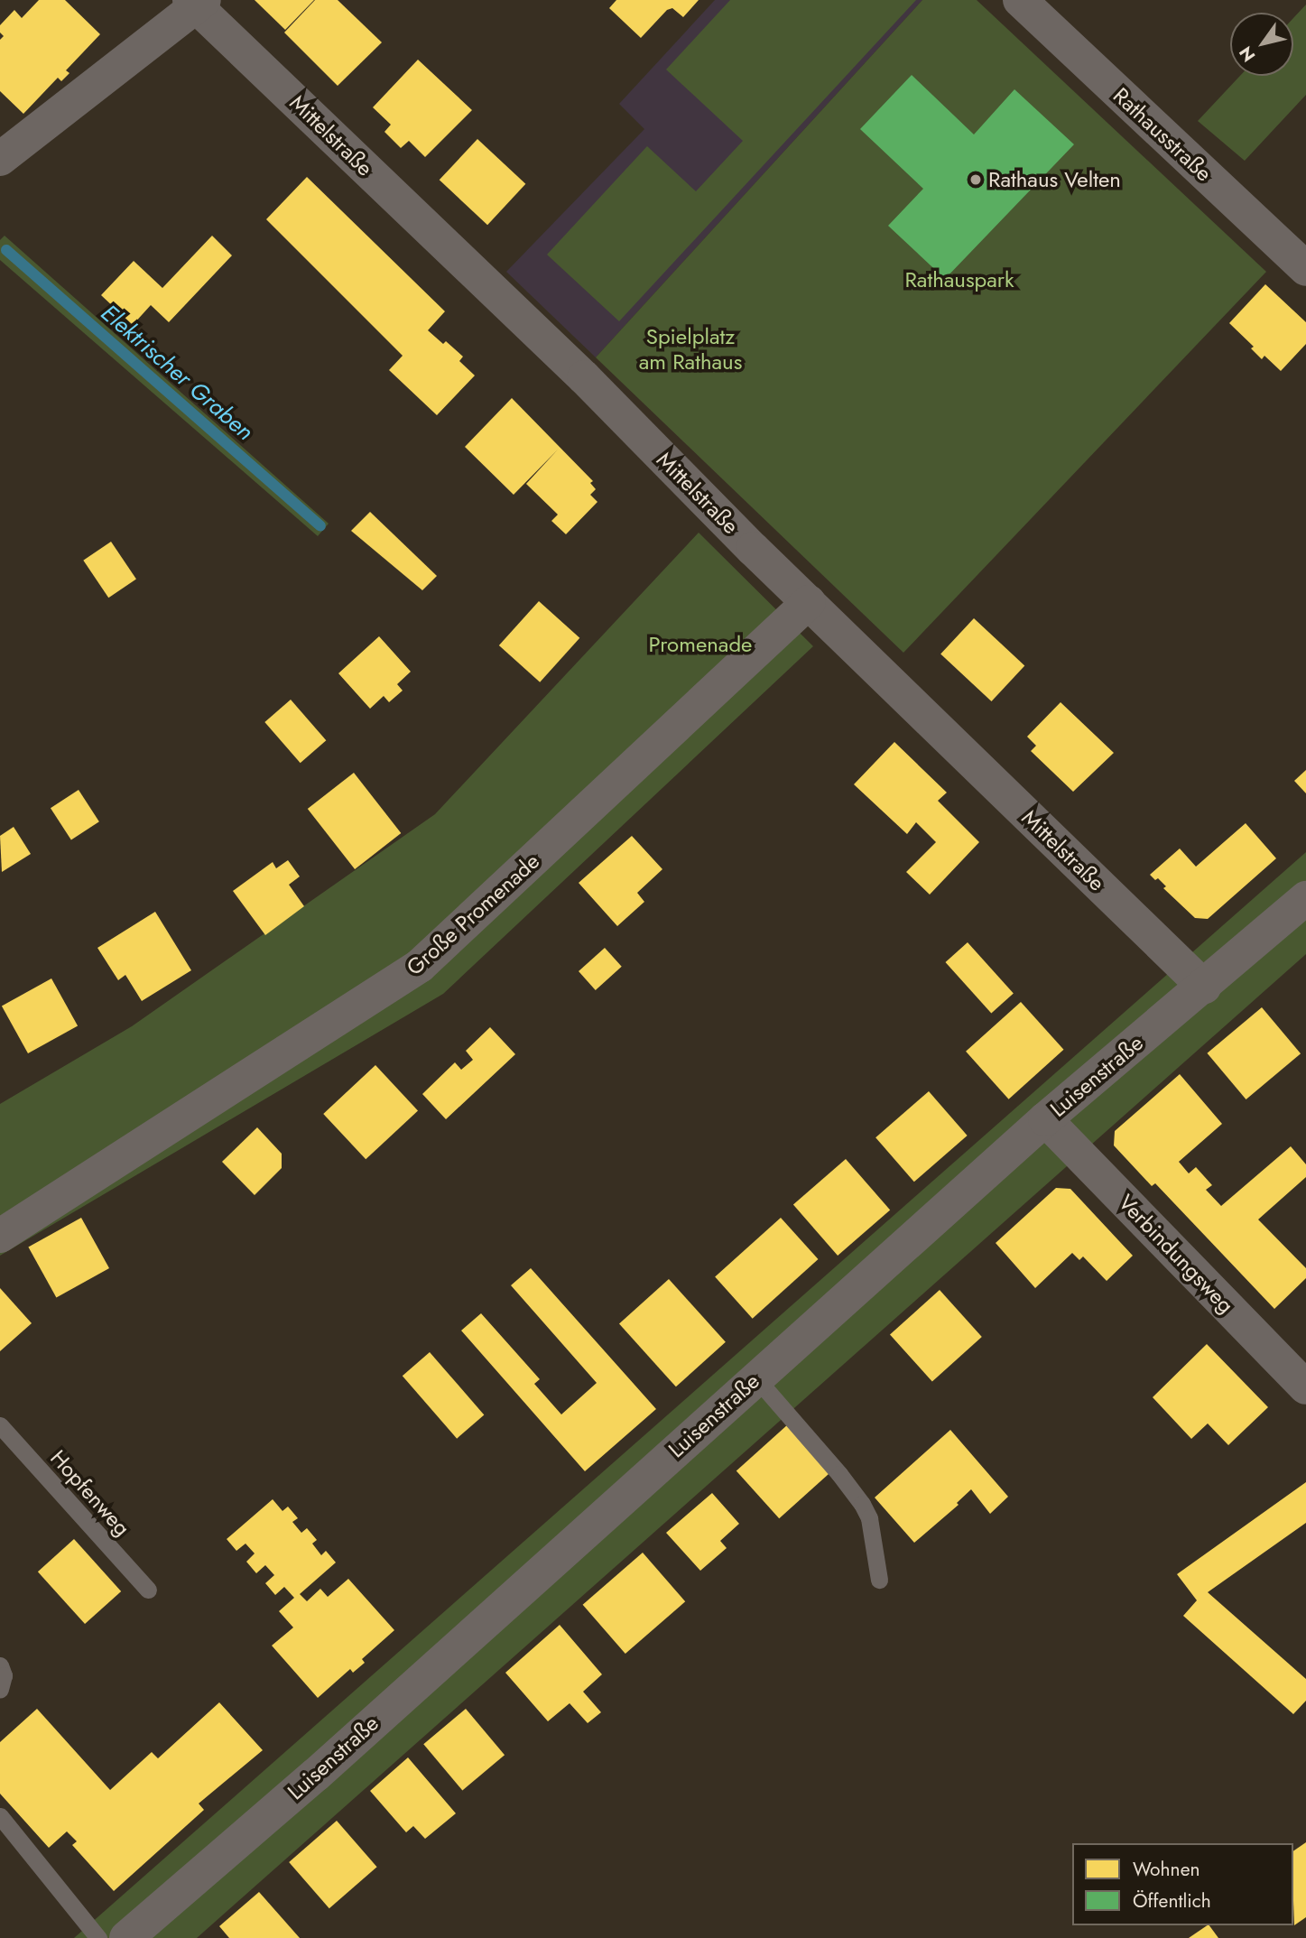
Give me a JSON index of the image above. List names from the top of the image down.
{
  "streets": {
    "street": [
      "Rathausstraße",
      "Mittelstraße",
      "Große Promenade",
      "Luisenstraße",
      "Verbindungsweg"
    ],
    "lane": ["Hopfenweg"]
  },
  "crossings": [
    ["Mittelstraße", "Große Promenade"],
    ["Mittelstraße", "Luisenstraße"],
    ["Luisenstraße", "Verbindungsweg"]
  ],
  "water": ["Elektrischer Graben"],
  "parks": ["Rathauspark", "Spielplatz am Rathaus", "Promenade"],
  "places": ["Rathaus Velten"],
  "legend": ["Wohnen", "Öffentlich"],
  "north": "bottom left"
}
